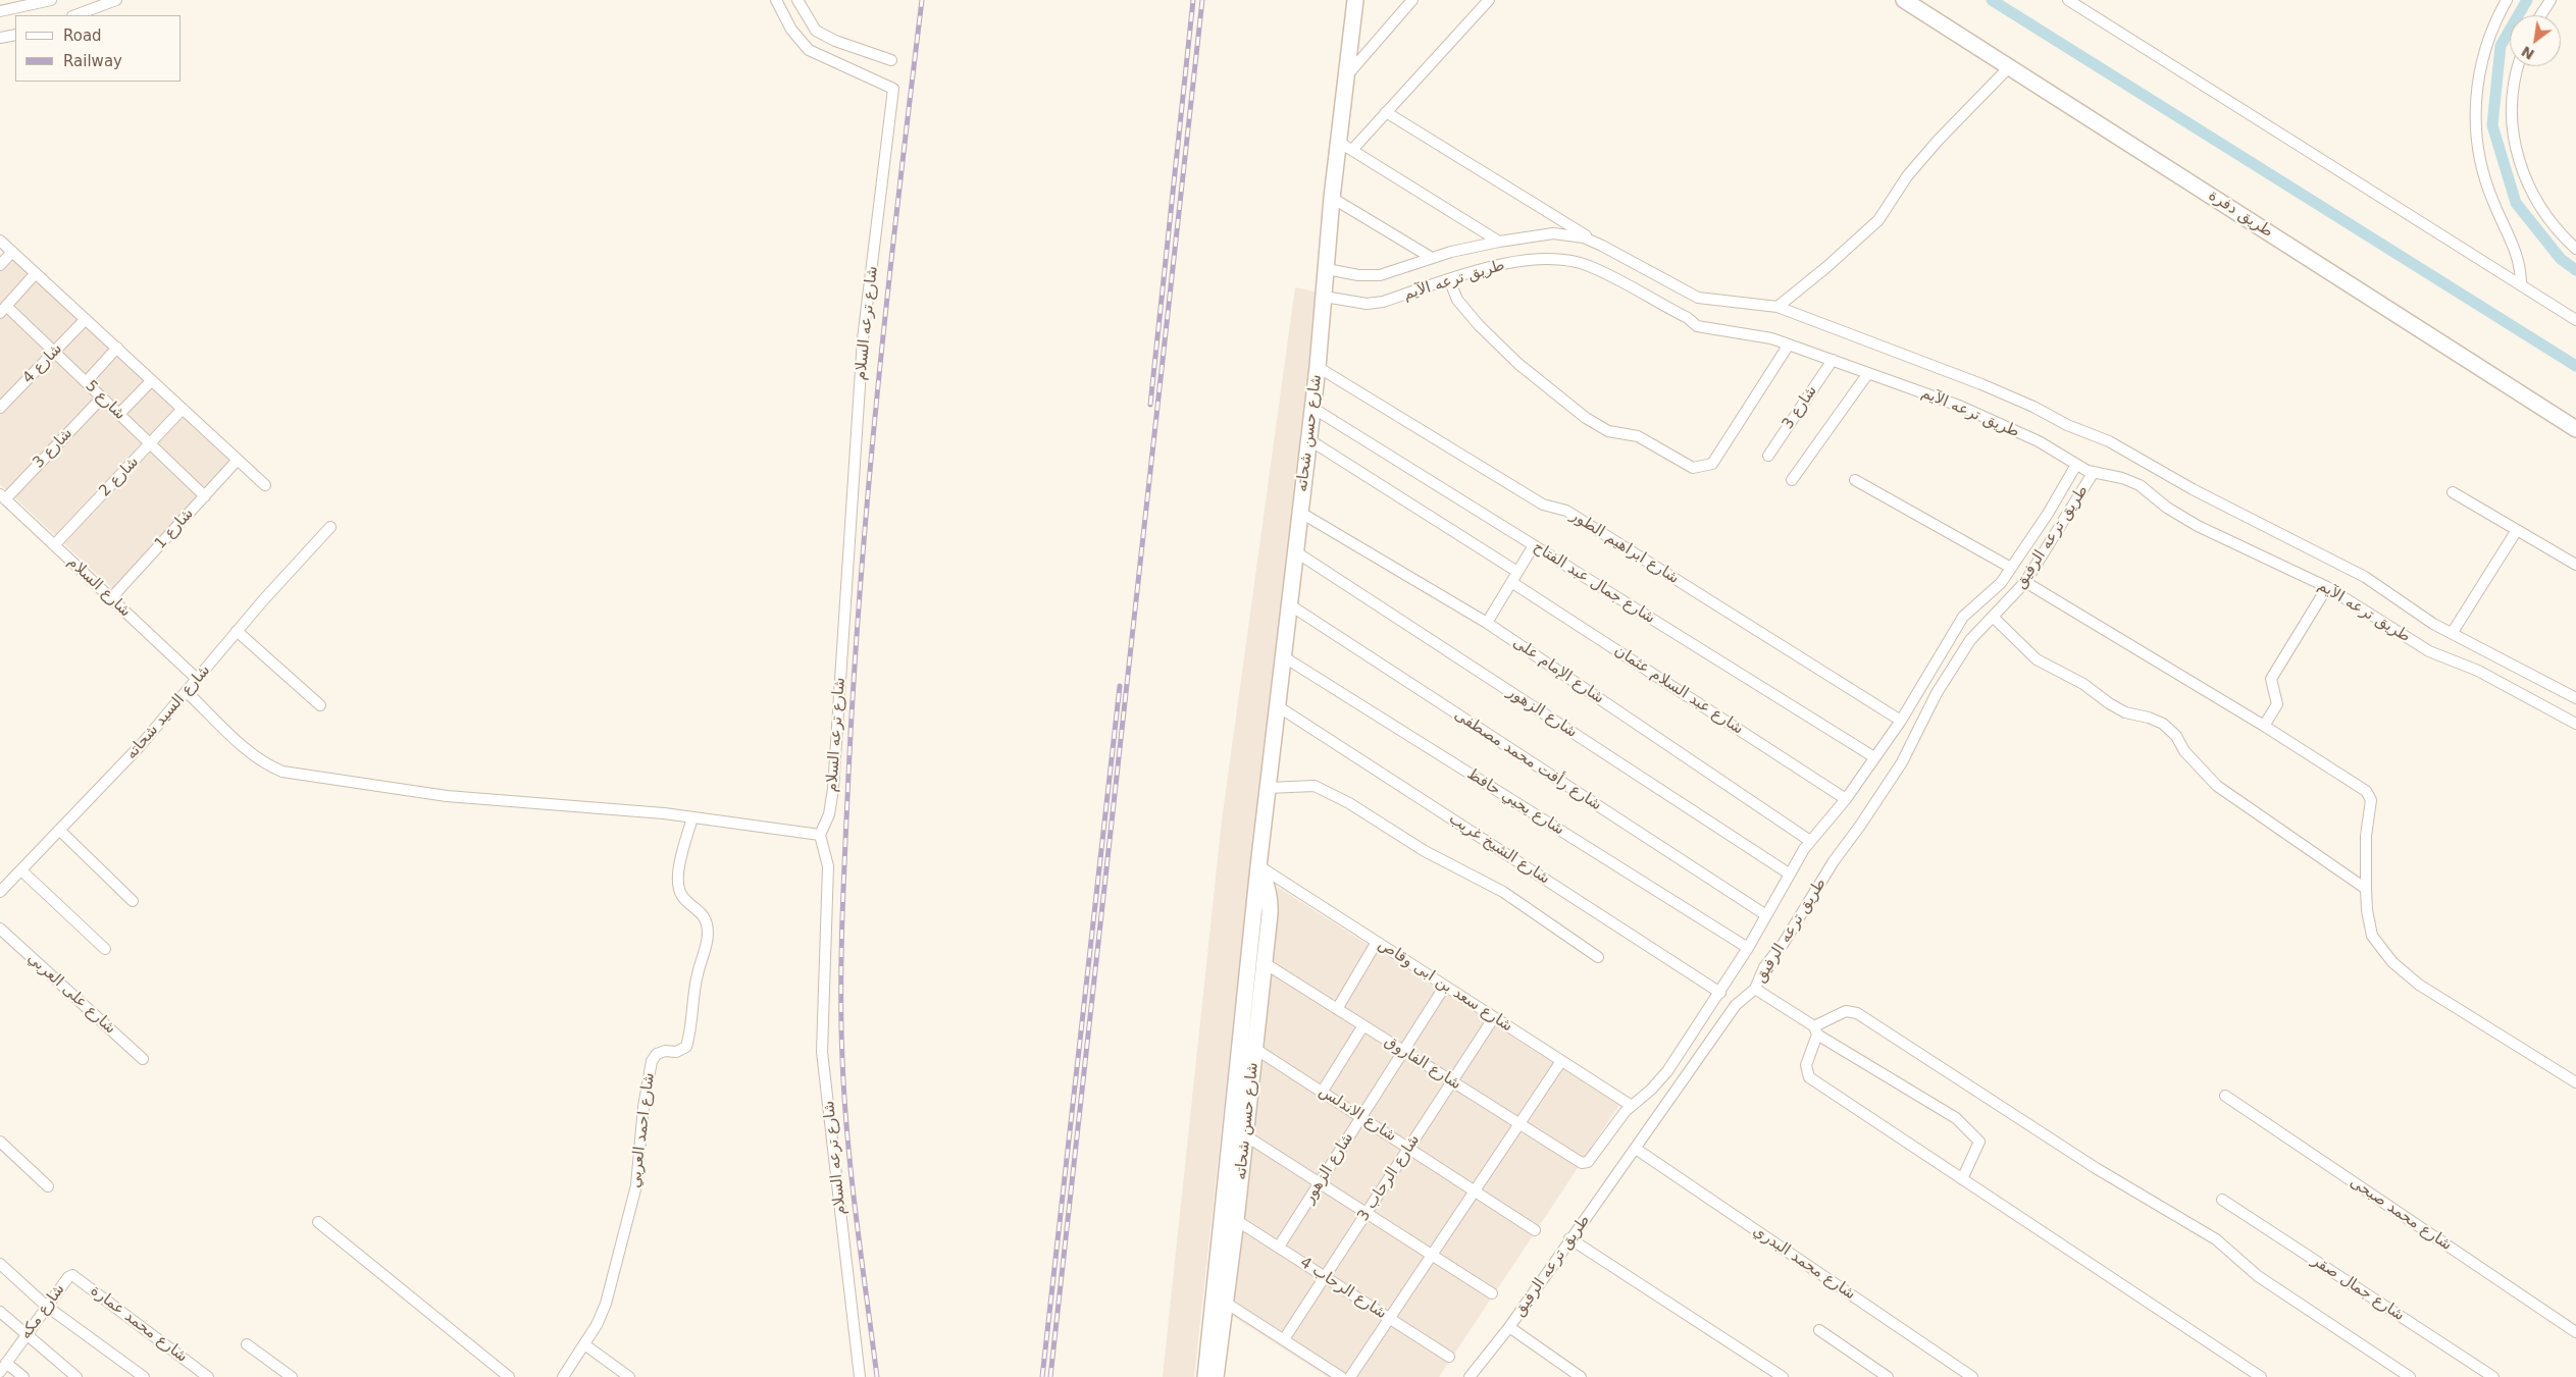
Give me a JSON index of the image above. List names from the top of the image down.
{
  "streets": {
    "main road": ["طريق دفرة", "شارع حسن شحاته"],
    "street": [
      "طريق ترعه الآيم",
      "شارع ترعه السلام",
      "شارع 4",
      "شارع 5",
      "شارع 3",
      "شارع 2",
      "شارع 1",
      "طريق ترعه الرفيق",
      "شارع ابراهيم الطور",
      "شارع جمال عبد الفتاح",
      "شارع السلام",
      "شارع الإمام على",
      "شارع عبد السلام عثمان",
      "شارع السيد شحاته",
      "شارع الزهور",
      "شارع رأفت محمد مصطفى",
      "شارع يحيي حافظ",
      "شارع الشيخ غريب",
      "شارع سعد بن ابى وقاص",
      "شارع على العربي",
      "شارع الفاروق",
      "شارع الاندلس",
      "شارع احمد العربي",
      "شارع الرحاب 3",
      "شارع محمد صبحى",
      "شارع محمد البدري",
      "شارع الرحاب 4",
      "شارع جمال صقر",
      "شارع مكه",
      "شارع محمد عمارة"
    ]
  },
  "crossings": [
    ["طريق ترعه الآيم", "شارع 3"],
    ["طريق ترعه الآيم", "شارع حسن شحاته"],
    ["طريق ترعه الآيم", "طريق ترعه الرفيق"],
    ["شارع 4", "شارع 5"],
    ["شارع 5", "شارع 3"],
    ["شارع 5", "شارع 2"],
    ["شارع 5", "شارع 1"],
    ["شارع 3", "شارع السلام"],
    ["شارع حسن شحاته", "شارع ابراهيم الطور"],
    ["شارع حسن شحاته", "شارع جمال عبد الفتاح"],
    ["شارع حسن شحاته", "شارع الإمام على"],
    ["شارع حسن شحاته", "شارع الزهور"],
    ["شارع حسن شحاته", "شارع رأفت محمد مصطفى"],
    ["شارع حسن شحاته", "شارع يحيي حافظ"],
    ["شارع حسن شحاته", "شارع الشيخ غريب"],
    ["شارع حسن شحاته", "شارع سعد بن ابى وقاص"],
    ["شارع حسن شحاته", "شارع الفاروق"],
    ["شارع حسن شحاته", "شارع الاندلس"],
    ["شارع حسن شحاته", "شارع الرحاب 4"],
    ["شارع 2", "شارع السلام"],
    ["شارع 1", "شارع السلام"],
    ["طريق ترعه الرفيق", "شارع ابراهيم الطور"],
    ["طريق ترعه الرفيق", "شارع جمال عبد الفتاح"],
    ["طريق ترعه الرفيق", "شارع الإمام على"],
    ["طريق ترعه الرفيق", "شارع عبد السلام عثمان"],
    ["طريق ترعه الرفيق", "شارع الزهور"],
    ["طريق ترعه الرفيق", "شارع رأفت محمد مصطفى"],
    ["طريق ترعه الرفيق", "شارع يحيي حافظ"],
    ["طريق ترعه الرفيق", "شارع الشيخ غريب"],
    ["طريق ترعه الرفيق", "شارع سعد بن ابى وقاص"],
    ["طريق ترعه الرفيق", "شارع الفاروق"],
    ["طريق ترعه الرفيق", "شارع محمد البدري"],
    ["شارع السلام", "شارع السيد شحاته"],
    ["شارع الزهور", "شارع سعد بن ابى وقاص"],
    ["شارع الزهور", "شارع الفاروق"],
    ["شارع الزهور", "شارع الاندلس"],
    ["شارع الزهور", "شارع الرحاب 4"],
    ["شارع سعد بن ابى وقاص", "شارع الرحاب 3"],
    ["شارع الفاروق", "شارع الرحاب 3"],
    ["شارع الاندلس", "شارع الرحاب 3"],
    ["شارع الرحاب 3", "شارع الرحاب 4"],
    ["شارع مكه", "شارع محمد عمارة"]
  ],
  "legend": ["Road", "Railway"],
  "north": "bottom left"
}
